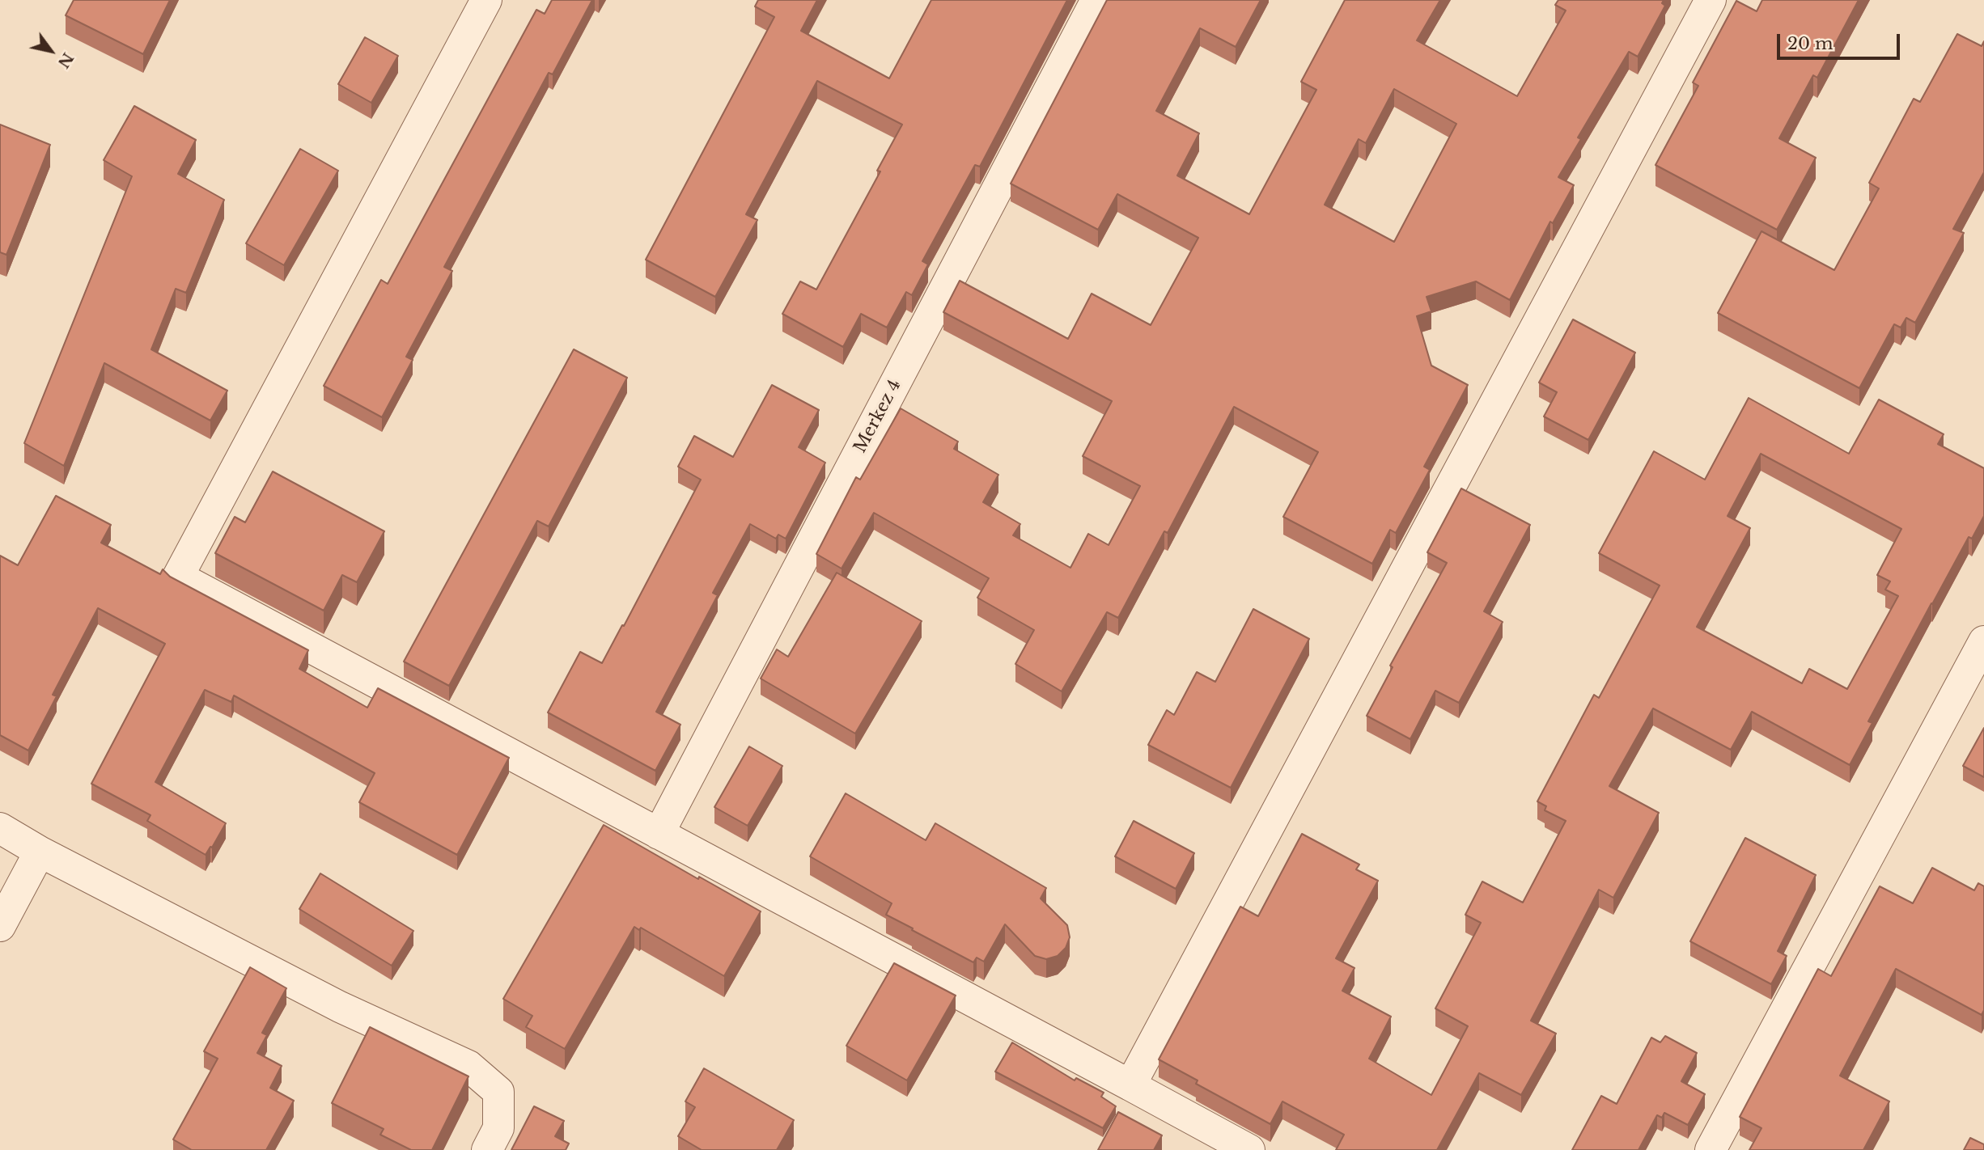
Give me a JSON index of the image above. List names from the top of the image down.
{
  "streets": {
    "street": ["Merkez 4"]
  },
  "scale_bar": "20 m",
  "north": "bottom right"
}
